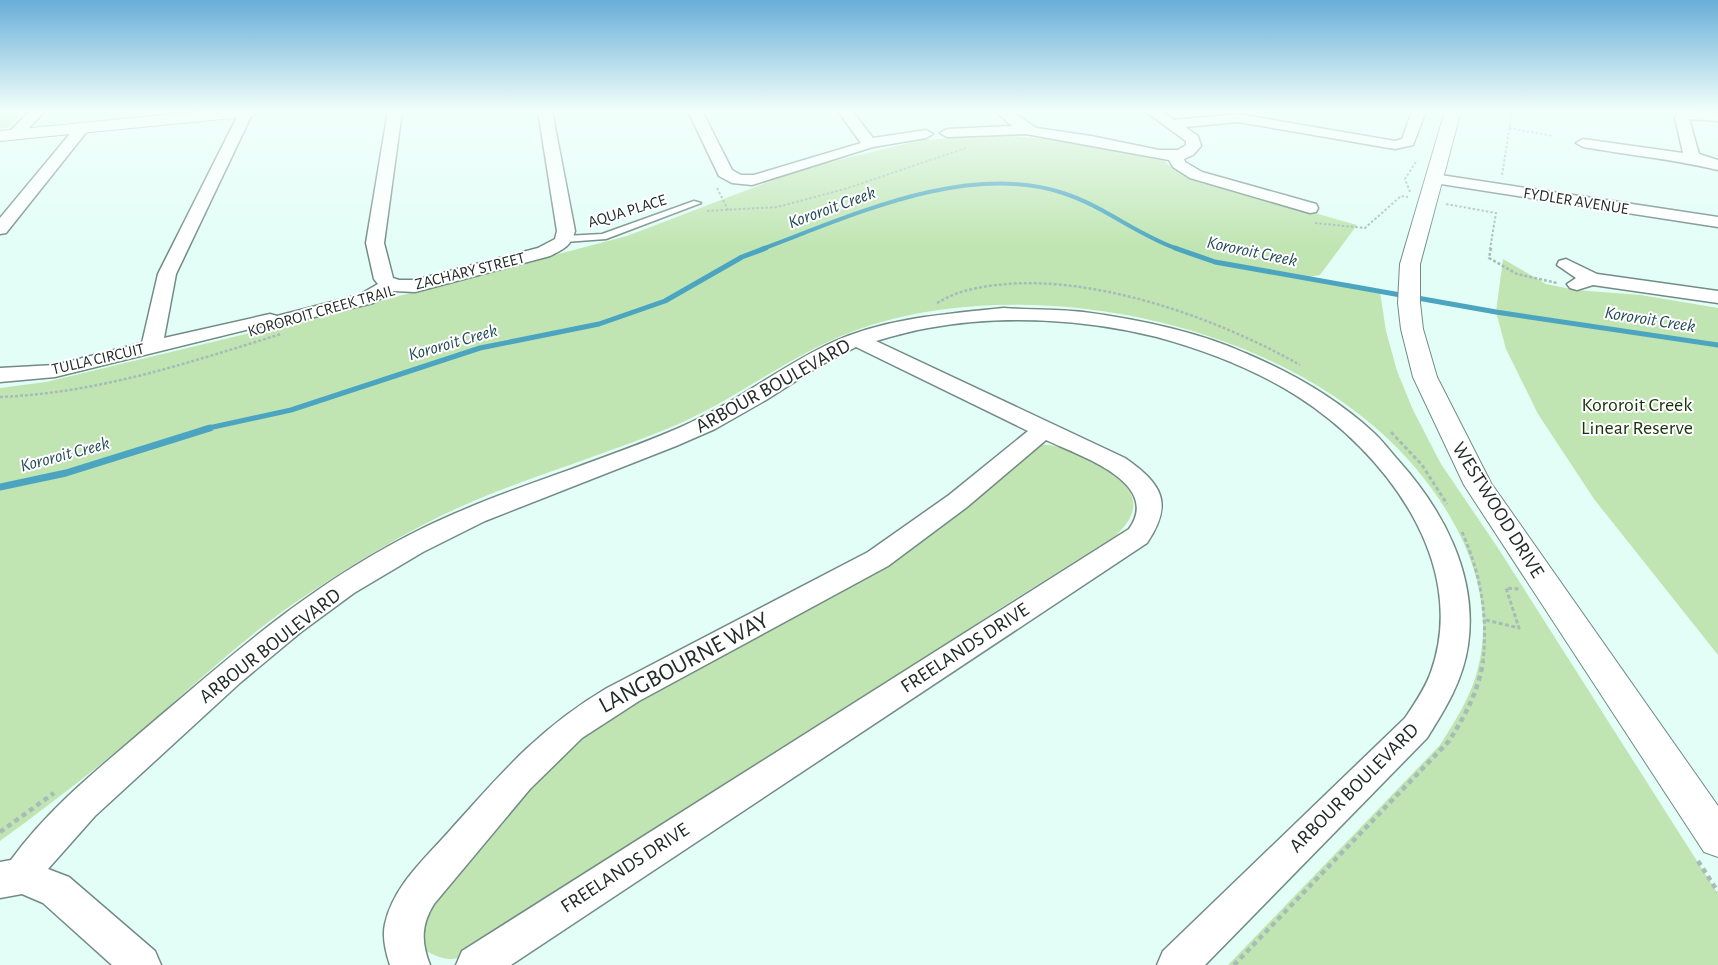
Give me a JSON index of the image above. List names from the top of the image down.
{
  "streets": {
    "street": [
      "FYDLER AVENUE",
      "ZACHARY STREET",
      "TULLA CIRCUIT",
      "ARBOUR BOULEVARD",
      "WESTWOOD DRIVE",
      "FREELANDS DRIVE",
      "LANGBOURNE WAY"
    ],
    "lane": ["AQUA PLACE"],
    "path": ["KOROROIT CREEK TRAIL"]
  },
  "crossings": [
    ["FYDLER AVENUE", "WESTWOOD DRIVE"],
    ["AQUA PLACE", "ZACHARY STREET"],
    ["ARBOUR BOULEVARD", "FREELANDS DRIVE"],
    ["FREELANDS DRIVE", "LANGBOURNE WAY"]
  ],
  "water": ["Kororoit Creek"],
  "parks": ["Kororoit Creek Linear Reserve"]
}
